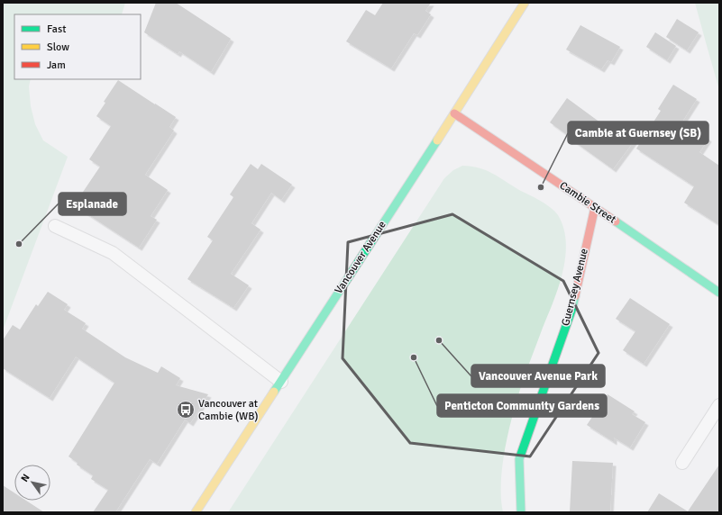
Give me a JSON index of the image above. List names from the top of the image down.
{
  "streets": {
    "street": ["Cambie Street", "Vancouver Avenue", "Guernsey Avenue"]
  },
  "crossings": [
    ["Cambie Street", "Vancouver Avenue"],
    ["Cambie Street", "Guernsey Avenue"]
  ],
  "places": {
    "other": [
      "Cambie at Guernsey (SB)",
      "Esplanade",
      "Vancouver Avenue Park",
      "Penticton Community Gardens"
    ],
    "bus stop": ["Vancouver at Cambie (WB)"]
  },
  "legend": ["Fast", "Slow", "Jam"],
  "north": "top left"
}
